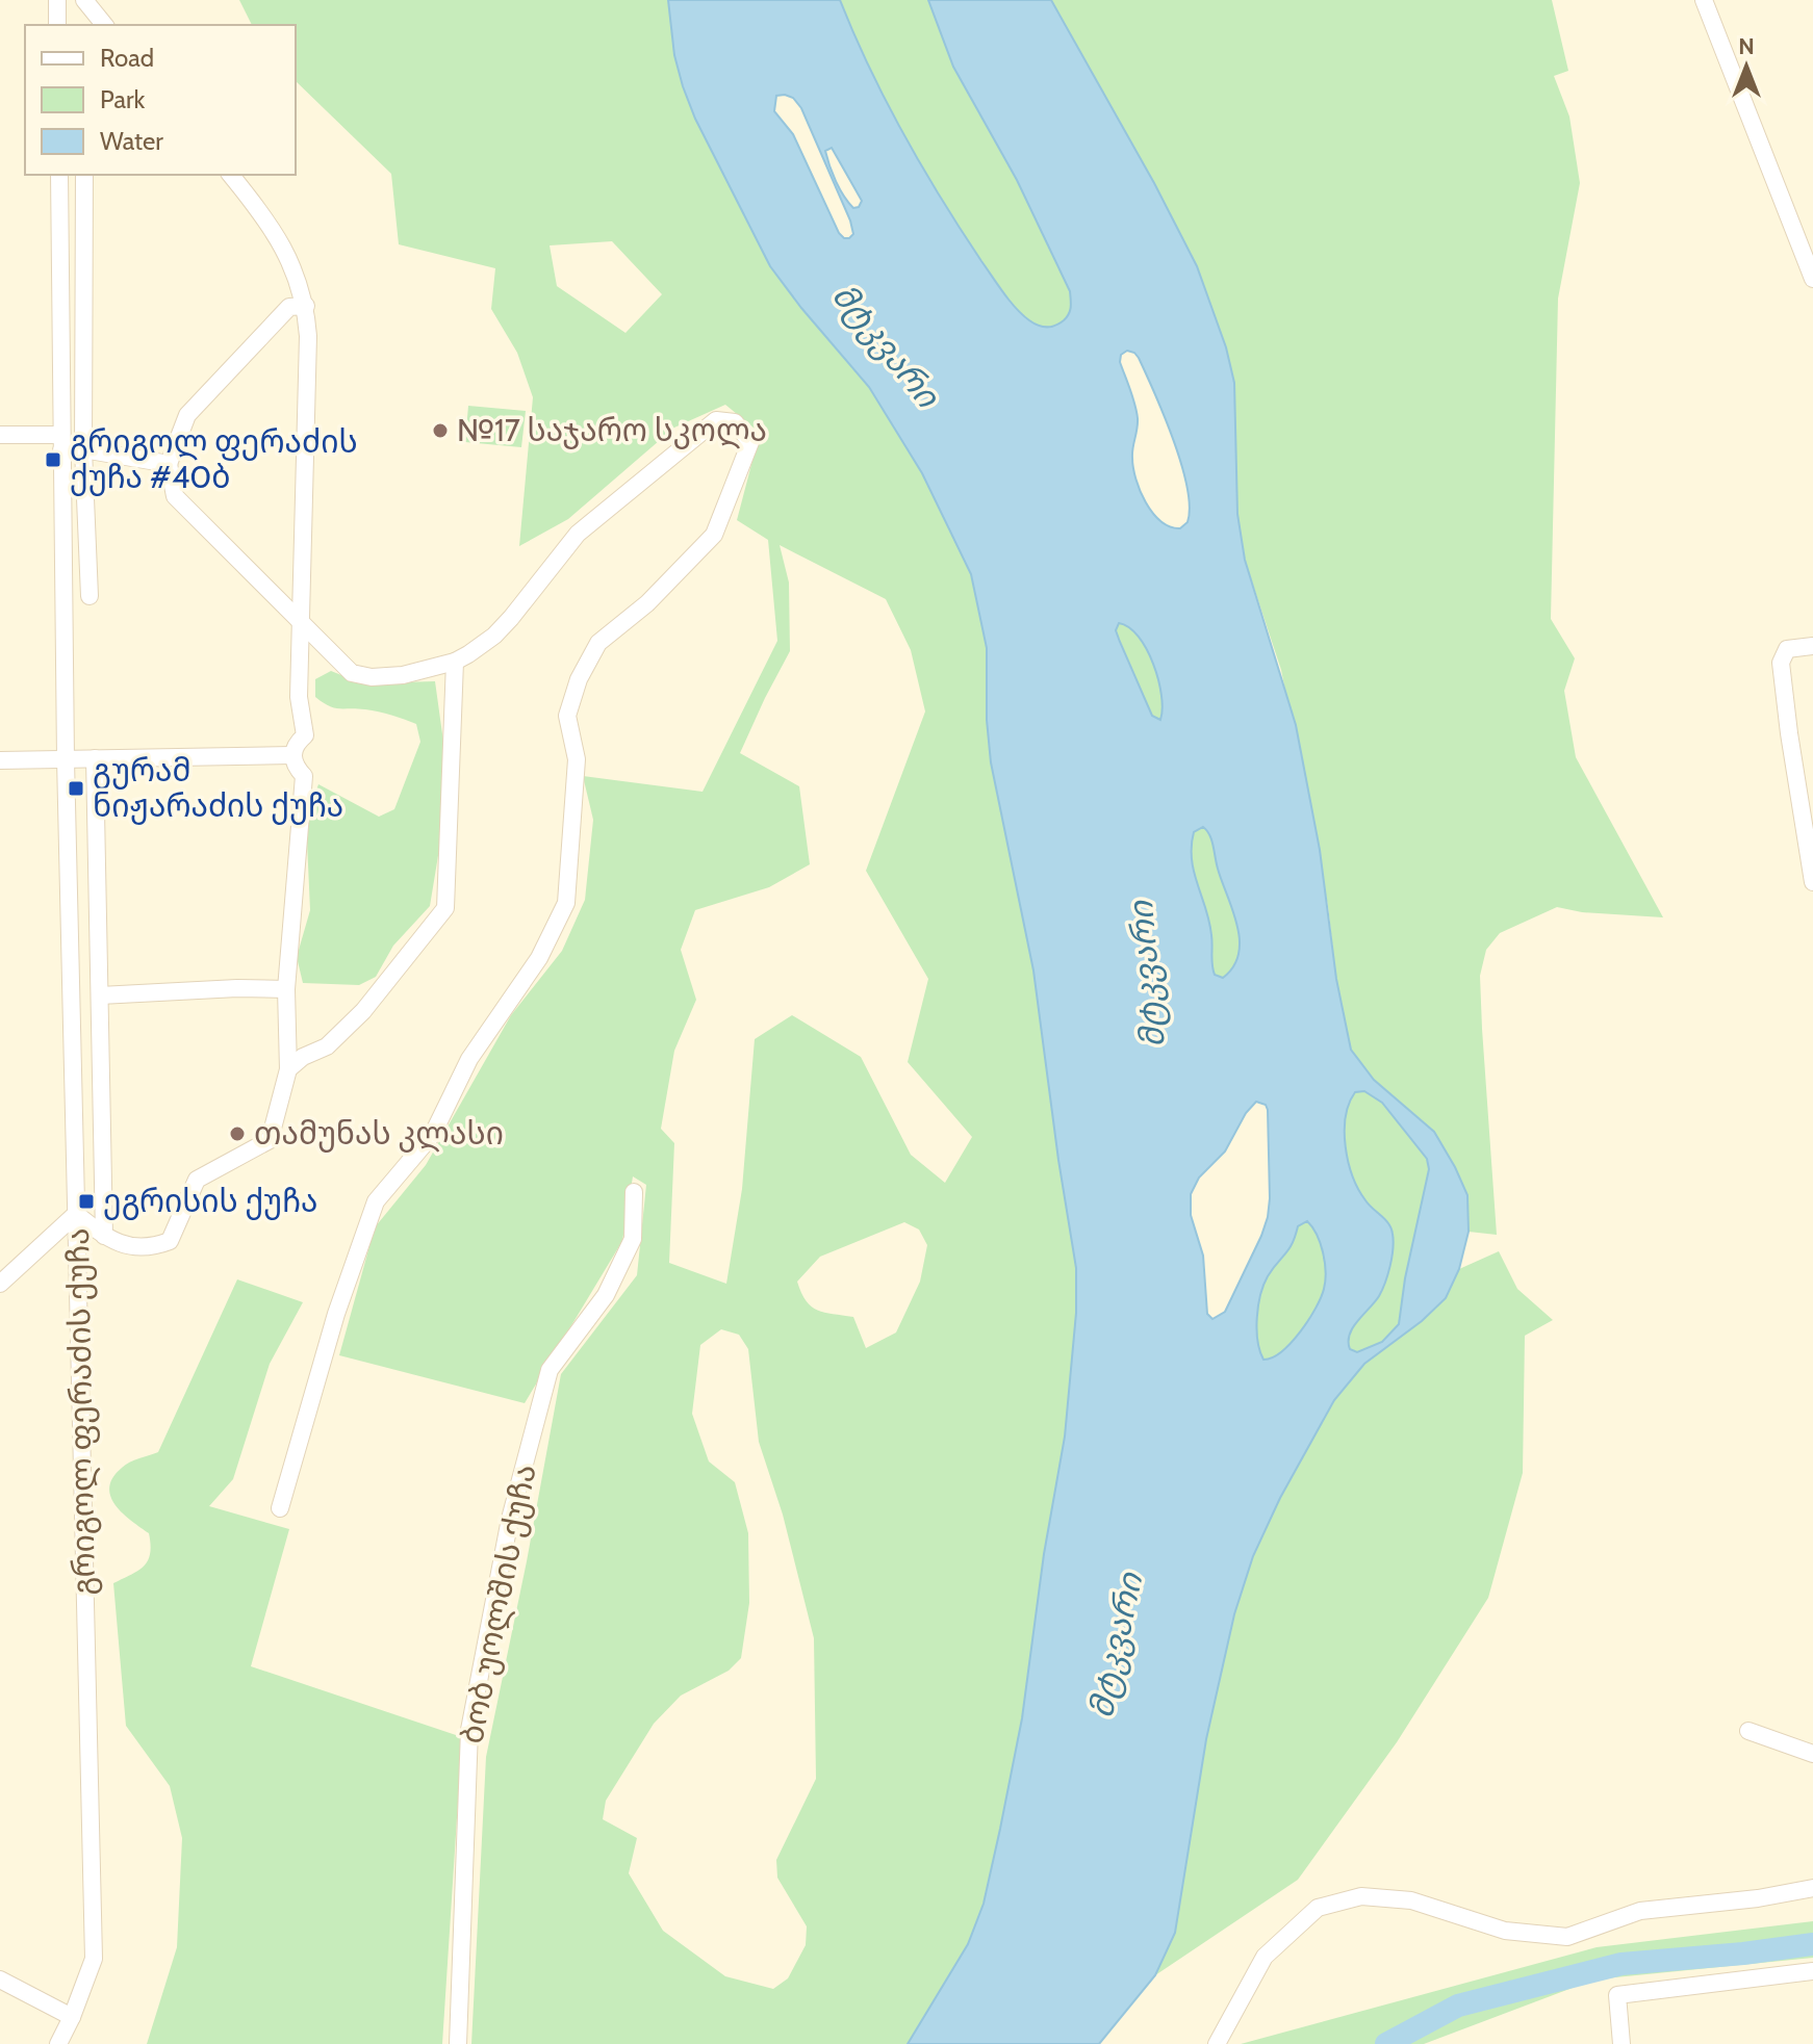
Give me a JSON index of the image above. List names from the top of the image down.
{
  "streets": {
    "street": ["გრიგოლ ფერაძის ქუჩა", "ბობ უოლშის ქუჩა"]
  },
  "water": ["მტკვარი"],
  "places": {
    "other": ["№17 საჯარო სკოლა", "თამუნას კლასი"],
    "transit": ["გრიგოლ ფერაძის ქუჩა #40ბ", "გურამ ნიჟარაძის ქუჩა", "ეგრისის ქუჩა"]
  },
  "legend": ["Road", "Park", "Water"],
  "north": "top"
}
